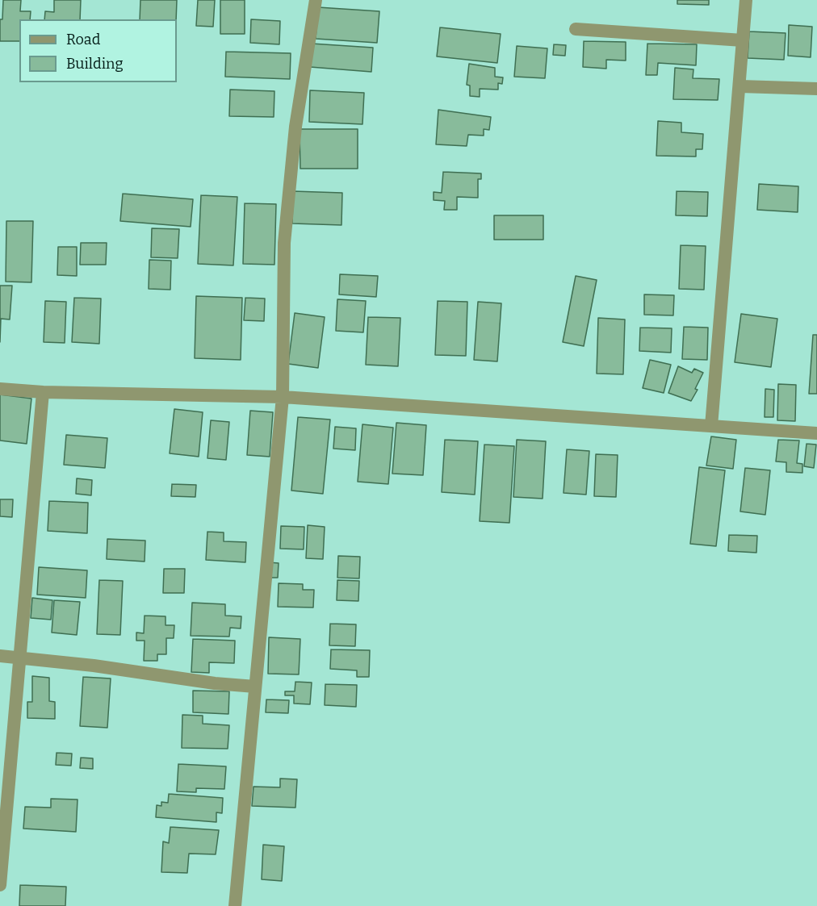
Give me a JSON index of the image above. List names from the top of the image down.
{
  "legend": ["Road", "Building"]
}
